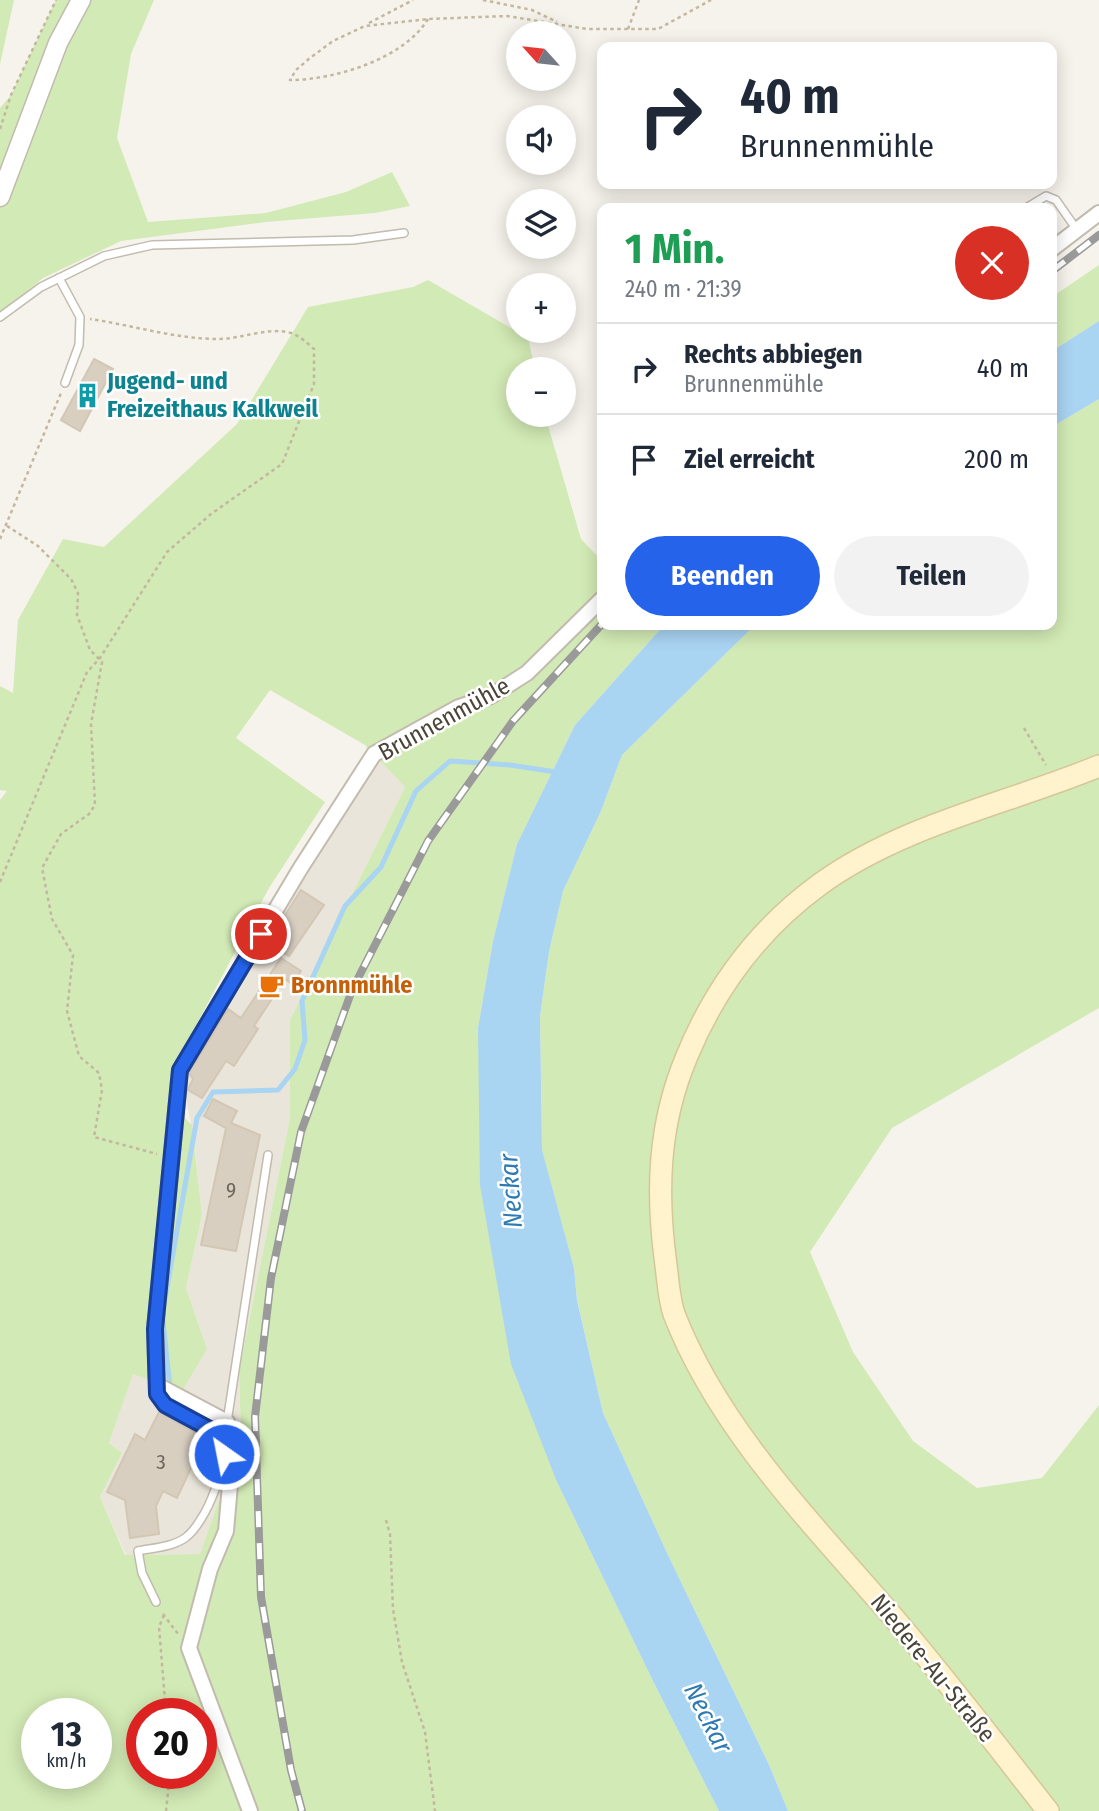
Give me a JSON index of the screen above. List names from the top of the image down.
{
  "streets": {
    "main road": ["Niedere-Au-Straße"],
    "street": ["Brunnenmühle"]
  },
  "water": ["Neckar"],
  "places": {
    "building": ["Jugend- und Freizeithaus Kalkweil"],
    "cafe": ["Bronnmühle"]
  },
  "house_numbers": ["9", "3"],
  "north": "top left",
  "page": {
    "map_buttons": ["+", "−"],
    "turn": ["40 m", "Brunnenmühle"],
    "heading": ["1 Min.", "240 m · 21:39"],
    "list": [
      {
        "name": "Rechts abbiegen",
        "note": "Brunnenmühle",
        "value": "40 m"
      },
      {
        "name": "Ziel erreicht",
        "value": "200 m"
      }
    ],
    "buttons": ["Beenden", "Teilen"],
    "speed": "13 km/h",
    "limit": "20"
  }
}
